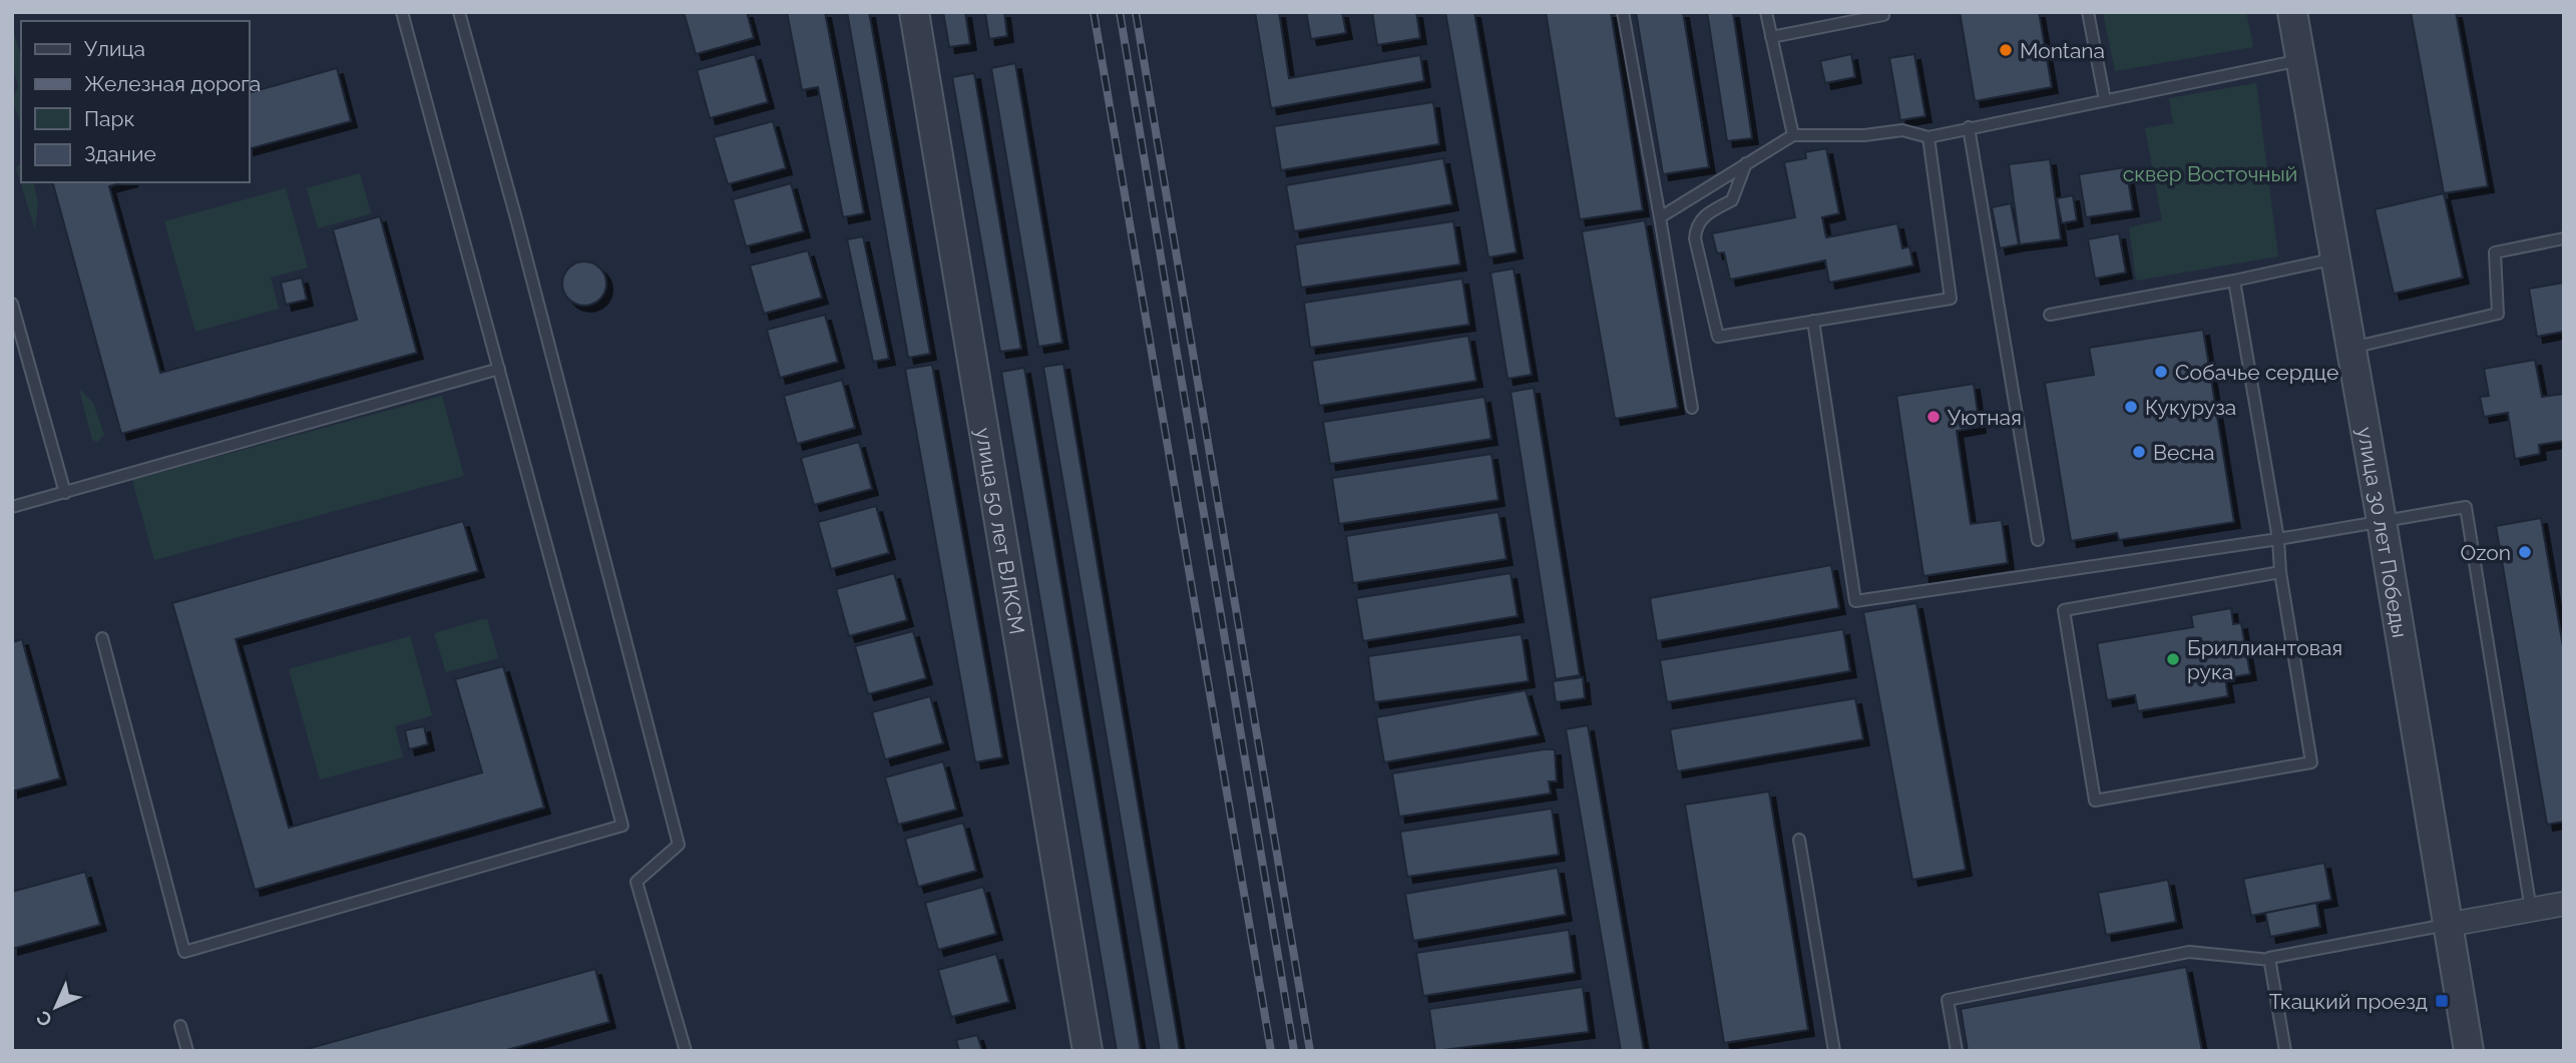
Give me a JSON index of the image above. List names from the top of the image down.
{
  "streets": {
    "street": ["улица 30 лет Победы", "улица 50 лет ВЛКСМ"]
  },
  "parks": ["сквер Восточный"],
  "places": {
    "other": [
      "Montana",
      "Собачье сердце",
      "Кукуруза",
      "Уютная",
      "Весна",
      "Ozon",
      "Бриллиантовая рука"
    ],
    "transit": ["Ткацкий проезд"]
  },
  "legend": [
    "Улица",
    "Железная дорога",
    "Парк",
    "Здание"
  ],
  "north": "bottom left"
}
